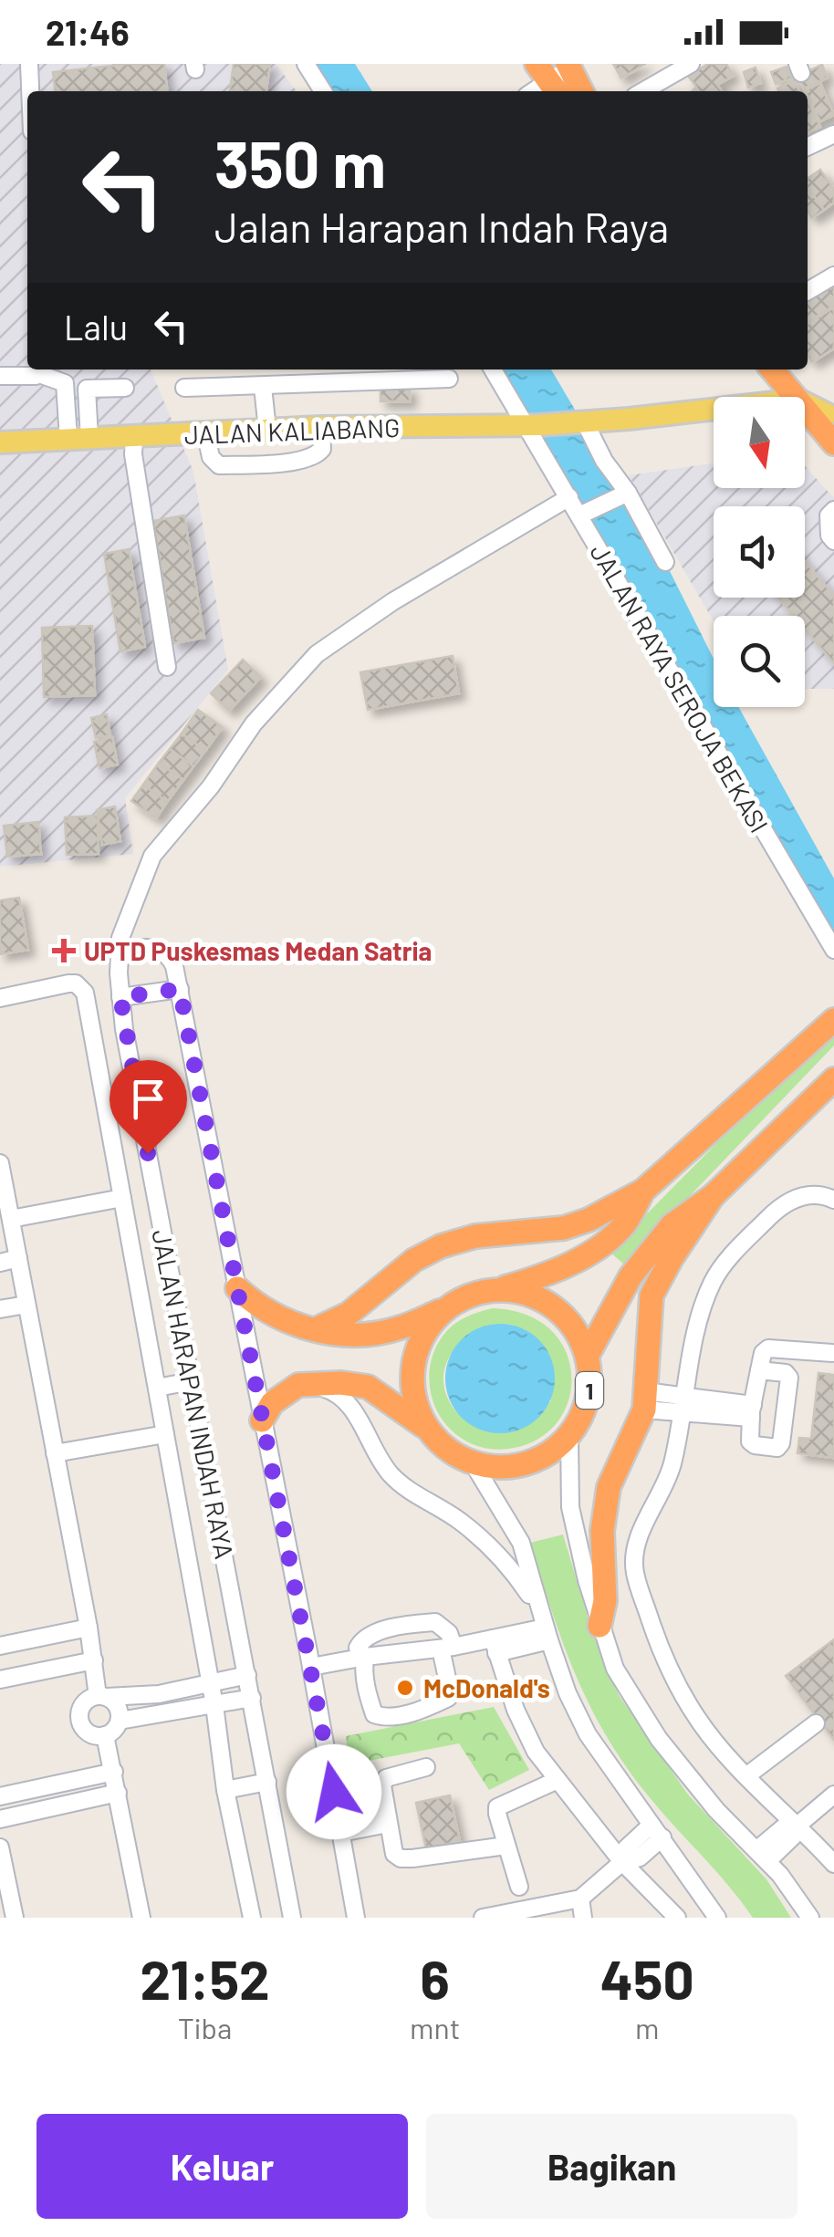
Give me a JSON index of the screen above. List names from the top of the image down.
{
  "streets": {
    "highway": ["1"],
    "main road": ["JALAN KALIABANG"],
    "street": ["JALAN RAYA SEROJA BEKASI", "JALAN HARAPAN INDAH RAYA"]
  },
  "crossings": [
    ["JALAN KALIABANG", "JALAN RAYA SEROJA BEKASI"],
    ["JALAN RAYA SEROJA BEKASI", "JALAN HARAPAN INDAH RAYA"]
  ],
  "places": {
    "health": ["UPTD Puskesmas Medan Satria"],
    "other": ["McDonald's"]
  },
  "north": "bottom",
  "page": {
    "status": "21:46",
    "turn": ["350 m", "Jalan Harapan Indah Raya"],
    "then": "Lalu",
    "eta": [
      "21:52",
      "Tiba",
      "6",
      "mnt",
      "450",
      "m"
    ],
    "buttons": ["Keluar", "Bagikan"]
  }
}
